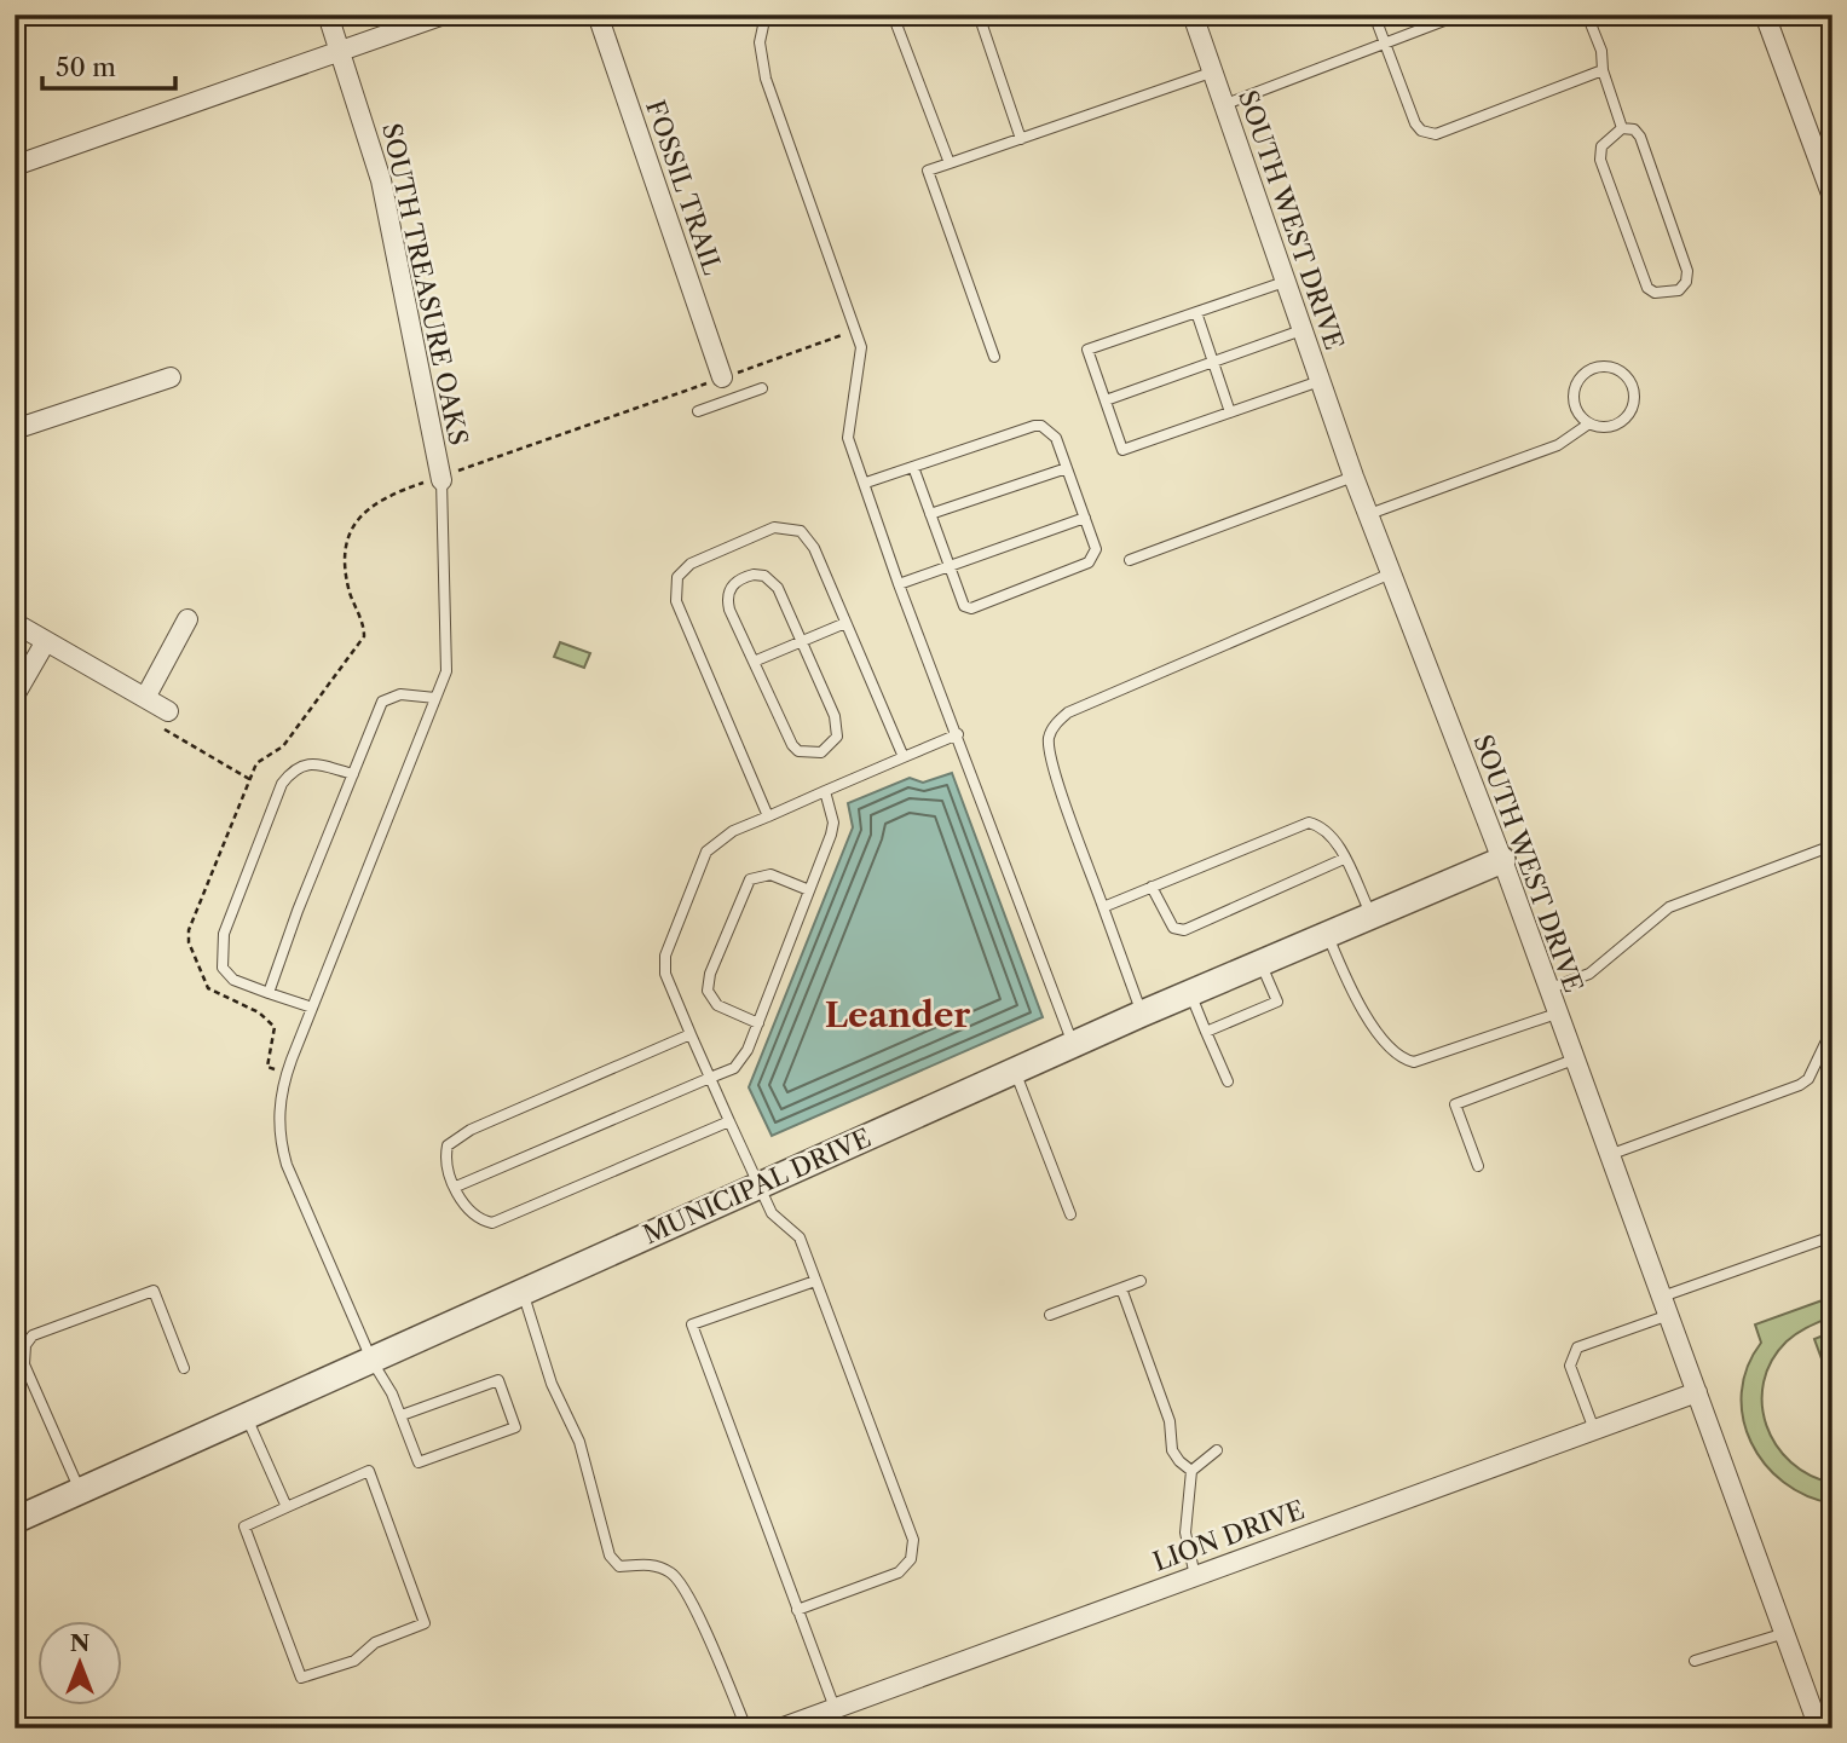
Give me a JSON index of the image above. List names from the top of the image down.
{
  "streets": {
    "street": [
      "FOSSIL TRAIL",
      "SOUTH WEST DRIVE",
      "SOUTH TREASURE OAKS",
      "MUNICIPAL DRIVE",
      "LION DRIVE"
    ]
  },
  "crossings": [
    ["SOUTH WEST DRIVE", "MUNICIPAL DRIVE"],
    ["SOUTH WEST DRIVE", "LION DRIVE"]
  ],
  "districts": ["Leander"],
  "scale_bar": "50 m",
  "north": "top"
}
